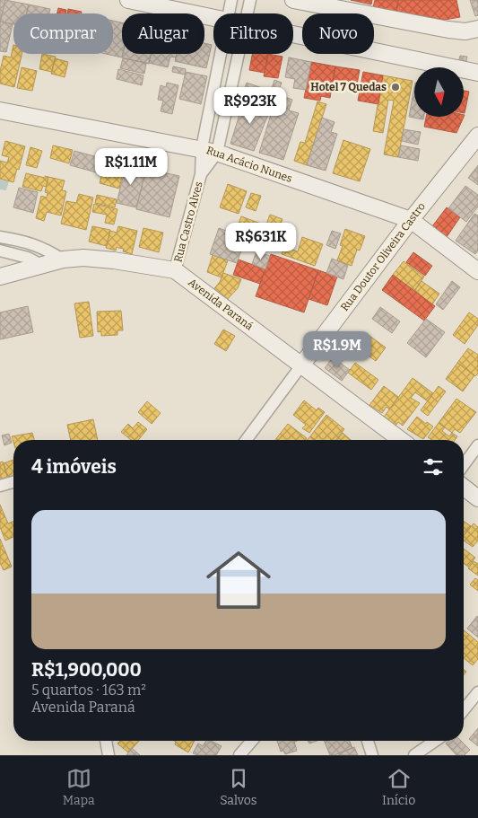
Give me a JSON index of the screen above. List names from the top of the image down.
{
  "streets": {
    "street": [
      "Rua Acácio Nunes",
      "Rua Castro Alves",
      "Rua Doutor Oliveira Castro",
      "Avenida Paraná"
    ]
  },
  "crossings": [
    ["Rua Acácio Nunes", "Rua Castro Alves"],
    ["Rua Acácio Nunes", "Rua Doutor Oliveira Castro"],
    ["Rua Castro Alves", "Avenida Paraná"],
    ["Rua Doutor Oliveira Castro", "Avenida Paraná"]
  ],
  "places": ["Hotel 7 Quedas"],
  "north": "bottom",
  "page": {
    "chip": [
      "Comprar",
      "Alugar",
      "Filtros",
      "Novo"
    ],
    "price": [
      "R$923K",
      "R$1.11M",
      "R$631K",
      "R$1.9M"
    ],
    "heading": "4 imóveis",
    "list": [
      {
        "name": "R$1,900,000",
        "note": "5 quartos · 163 m² · Avenida Paraná"
      }
    ],
    "tabs": ["Mapa", "Salvos", "Início"]
  }
}
